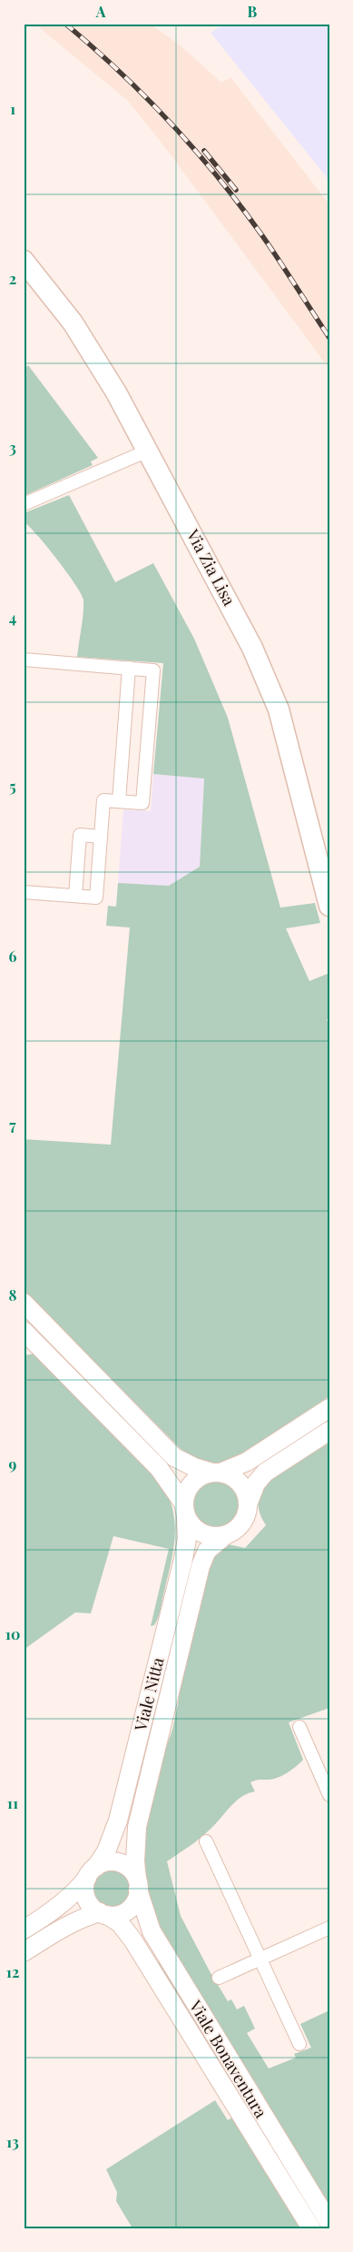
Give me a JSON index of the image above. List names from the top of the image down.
{
  "streets": {
    "main road": ["Via Zia Lisa", "Viale Nitta", "Viale Bonaventura"]
  },
  "crossings": [
    ["Viale Nitta", "Viale Bonaventura"]
  ],
  "grid": {
    "columns": ["A", "B"],
    "rows": [
      "1",
      "2",
      "3",
      "4",
      "5",
      "6",
      "7",
      "8",
      "9",
      "10",
      "11",
      "12",
      "13"
    ]
  }
}
